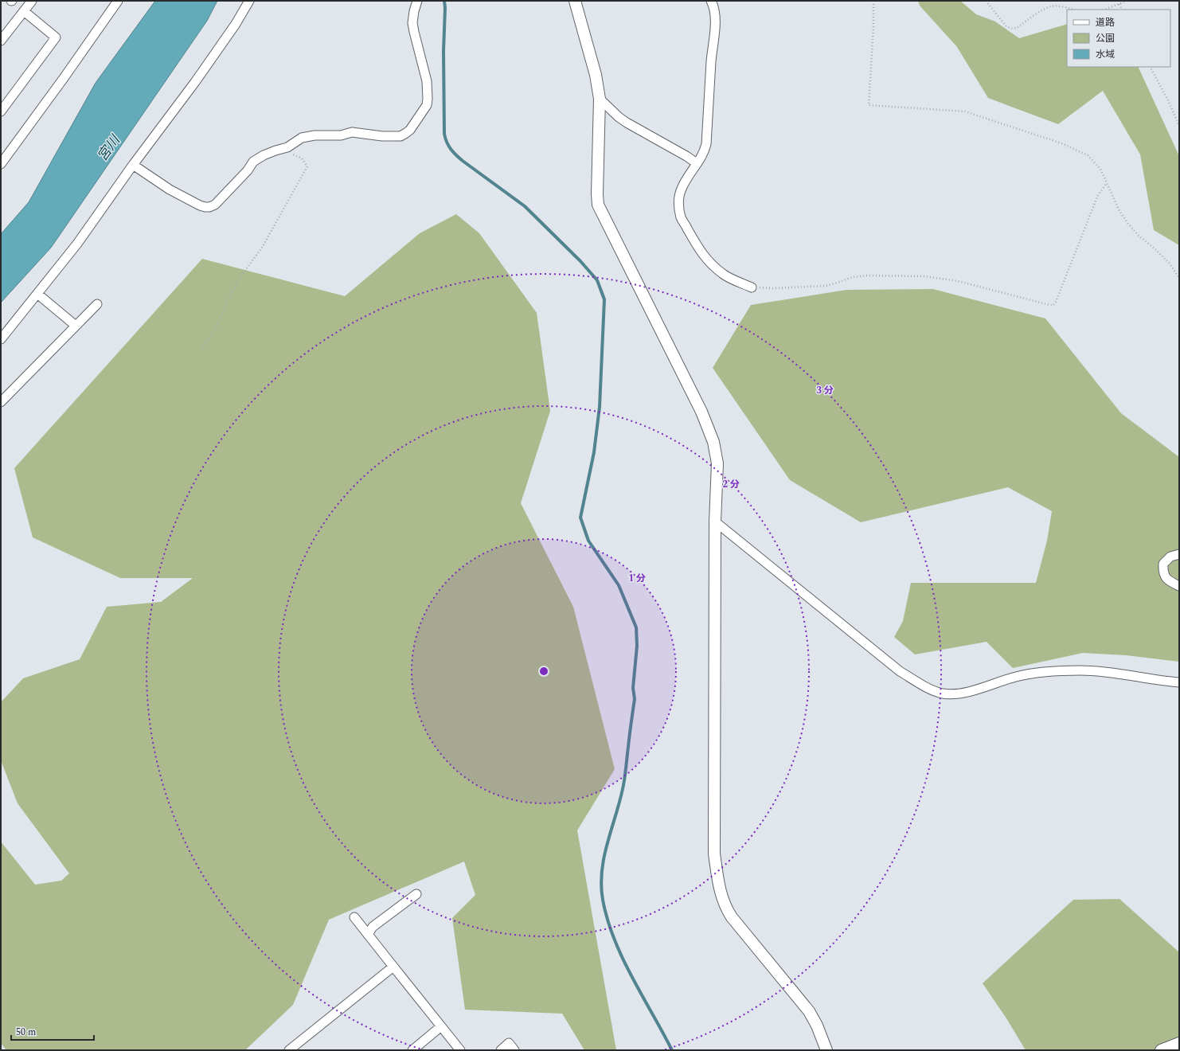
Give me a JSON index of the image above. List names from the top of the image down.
{
  "water": ["宮川"],
  "legend": ["道路", "公園", "水域"],
  "scale_bar": "50 m",
  "rings": ["3 分", "2 分", "1 分"]
}
